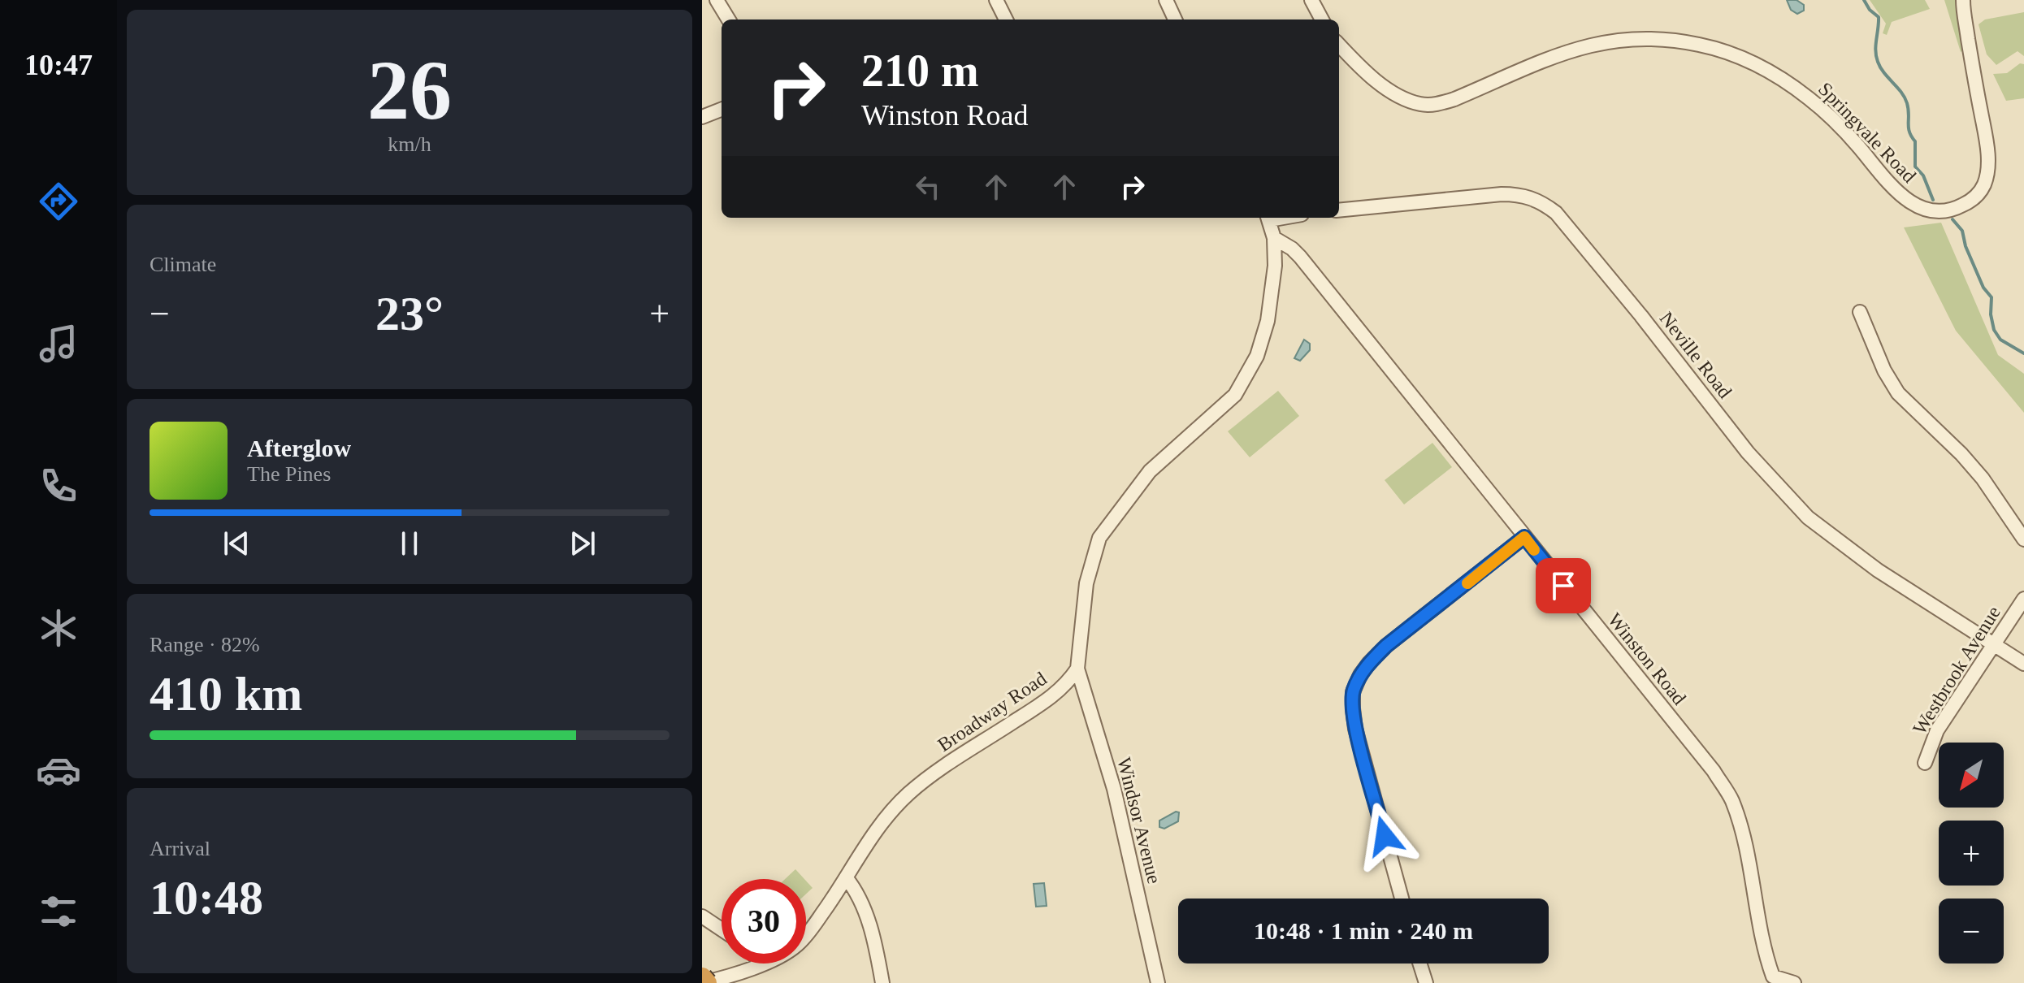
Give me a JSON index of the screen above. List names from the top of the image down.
{
  "streets": {
    "street": [
      "Springvale Road",
      "Neville Road",
      "Winston Road",
      "Westbrook Avenue",
      "Broadway Road",
      "Windsor Avenue"
    ]
  },
  "crossings": [
    ["Neville Road", "Westbrook Avenue"],
    ["Broadway Road", "Windsor Avenue"]
  ],
  "north": "bottom left",
  "page": {
    "tabs": "10:47",
    "tile": [
      ["26", "km/h"],
      "Climate",
      ["Range · 82%", "410 km"],
      ["Arrival", "10:48"]
    ],
    "turn": ["210 m", "Winston Road"],
    "heat": ["−", "23°", "+"],
    "song": ["Afterglow", "The Pines"],
    "map_buttons": ["+", "−"],
    "limit": "30",
    "trip": "10:48 · 1 min · 240 m"
  }
}
